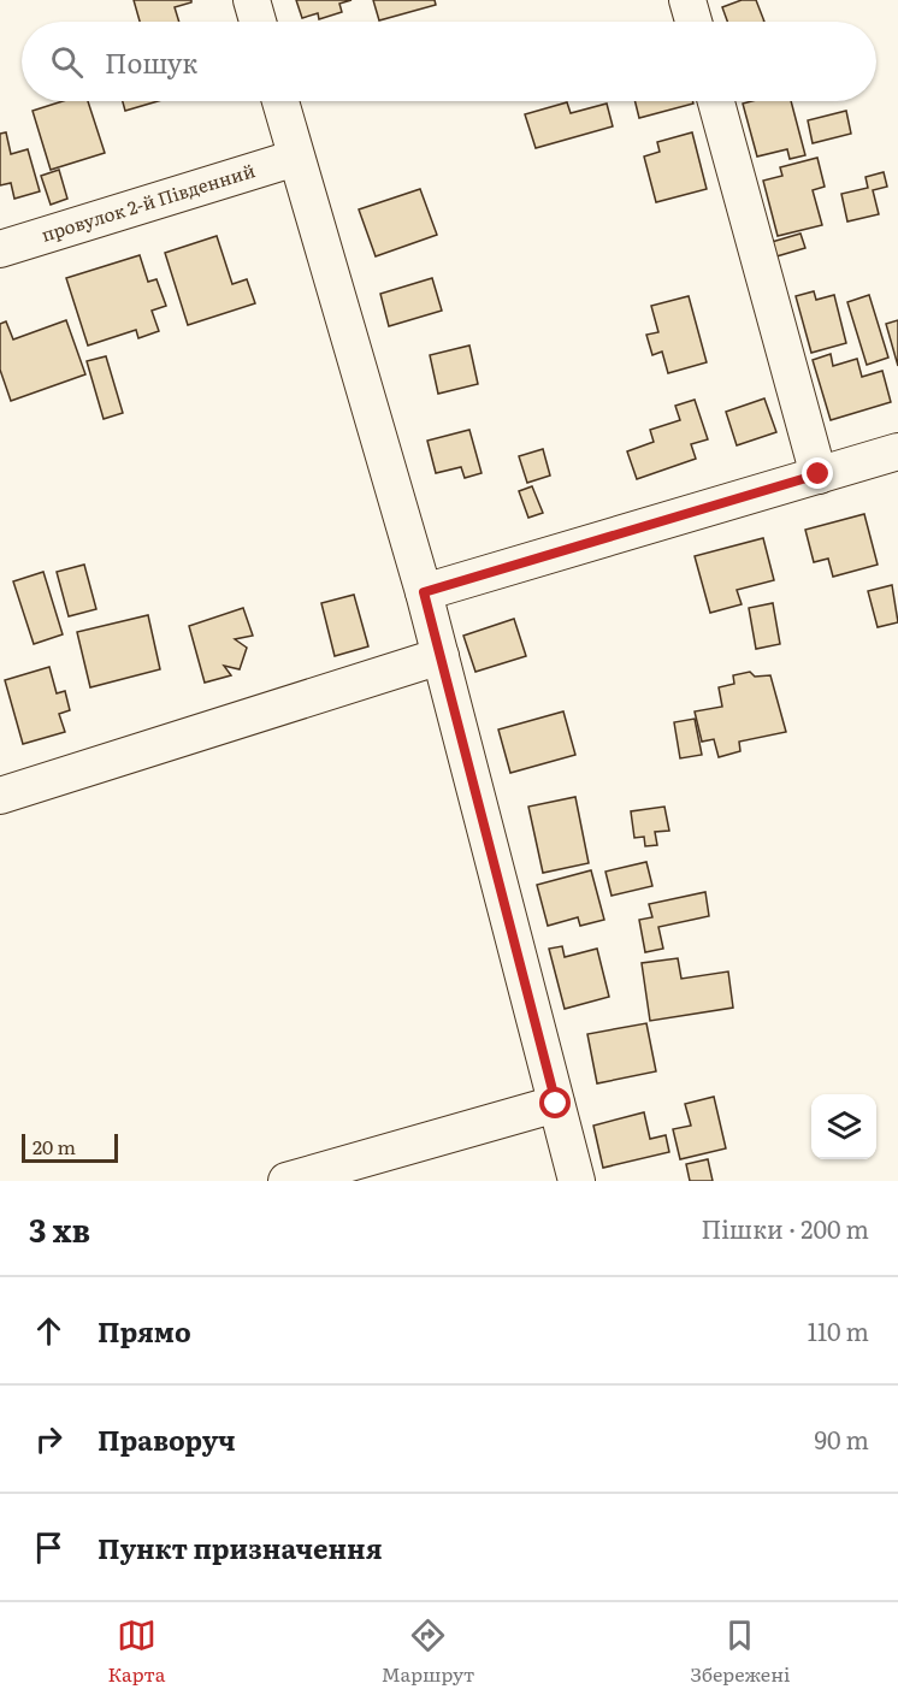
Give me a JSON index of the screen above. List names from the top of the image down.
{
  "streets": {
    "street": ["провулок 2-й Південний"]
  },
  "scale_bar": "20 m",
  "page": {
    "search": "Пошук",
    "scale": "20 m",
    "heading": ["3 хв", "Пішки · 200 m"],
    "list": [
      ["Прямо", "110 m"],
      ["Праворуч", "90 m"],
      "Пункт призначення"
    ],
    "nav": ["Карта", "Маршрут", "Збережені"]
  }
}
